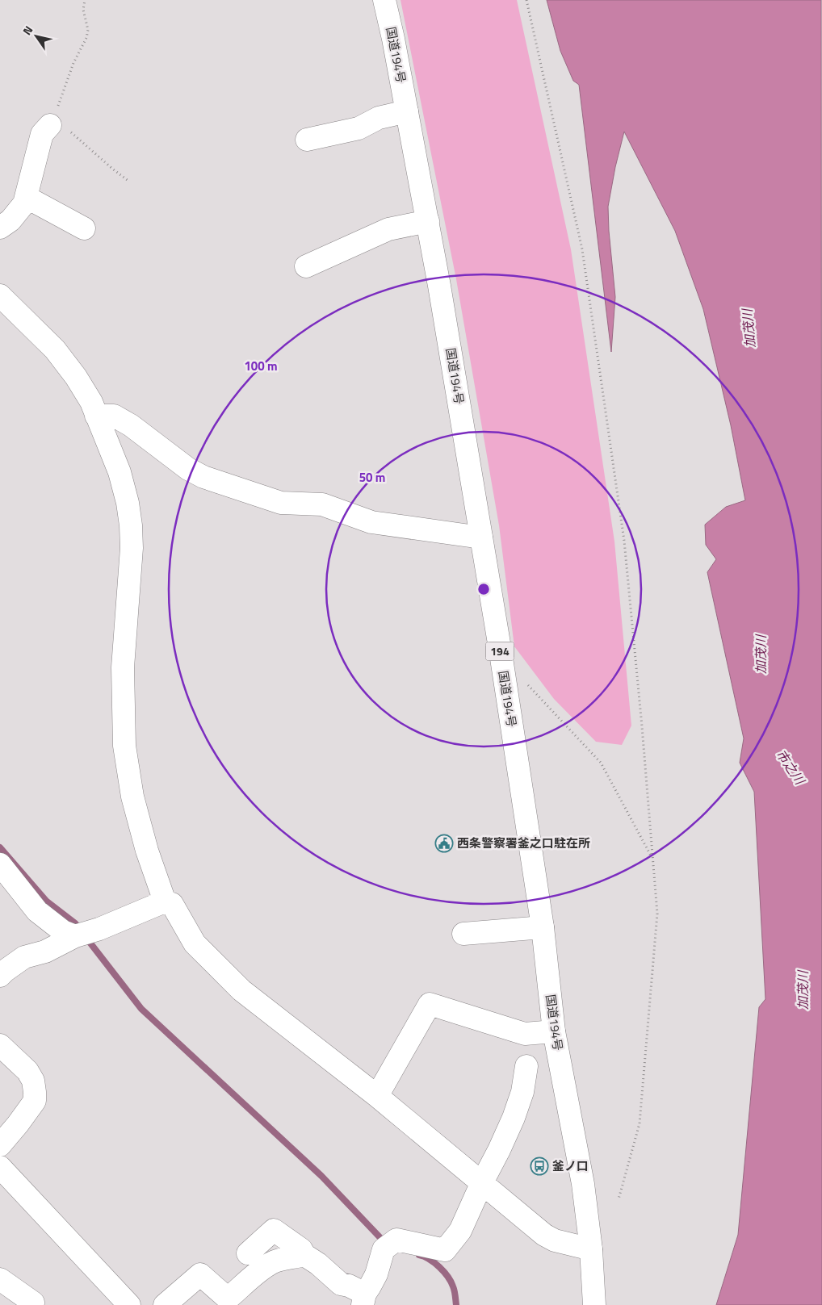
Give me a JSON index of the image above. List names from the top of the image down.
{
  "streets": {
    "main road": ["国道194号", "194"]
  },
  "water": ["加茂川", "市之川"],
  "places": {
    "public building": ["西条警察署釜之口駐在所"],
    "bus stop": ["釜ノ口"]
  },
  "north": "top left",
  "rings": ["100 m", "50 m"]
}
